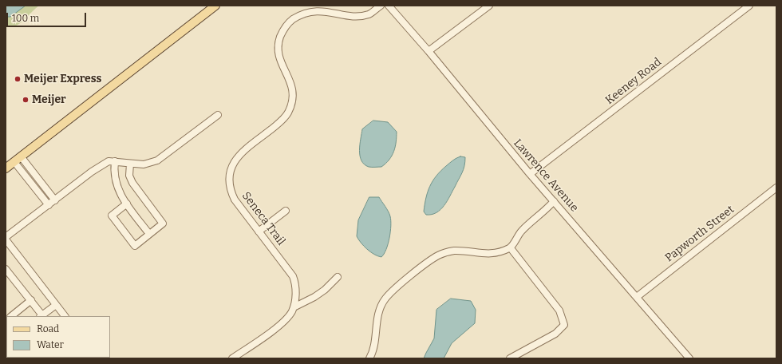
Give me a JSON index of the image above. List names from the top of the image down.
{
  "streets": {
    "street": [
      "Keeney Road",
      "Lawrence Avenue",
      "Seneca Trail",
      "Papworth Street"
    ]
  },
  "crossings": [
    ["Keeney Road", "Lawrence Avenue"],
    ["Lawrence Avenue", "Papworth Street"]
  ],
  "places": ["Meijer Express", "Meijer"],
  "legend": ["Road", "Water"],
  "scale_bar": "100 m"
}
